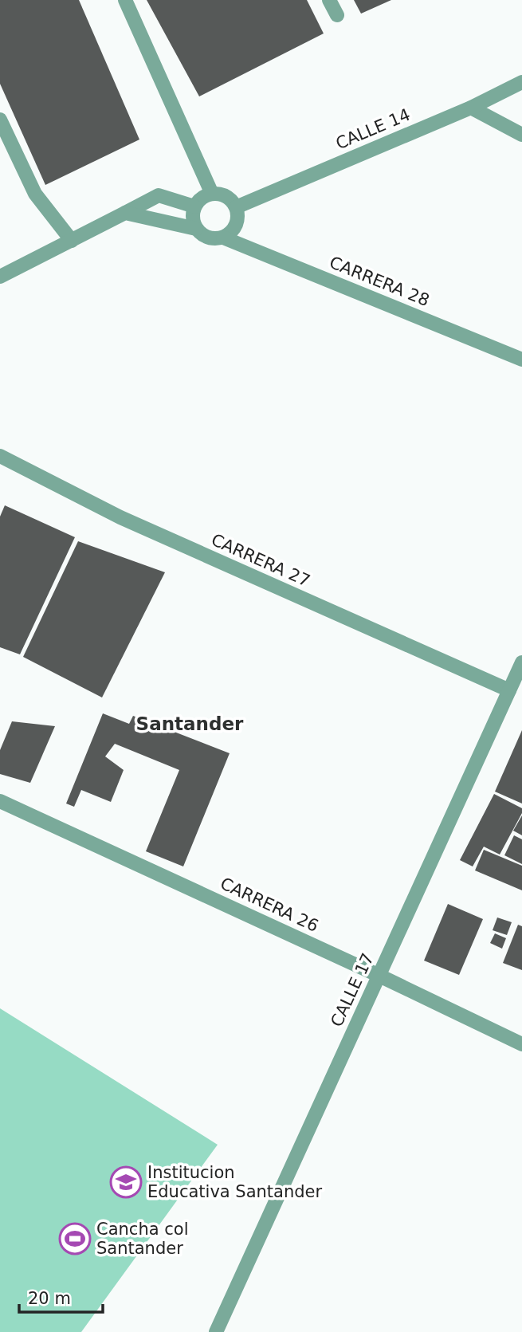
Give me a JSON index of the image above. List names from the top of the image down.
{
  "streets": {
    "street": [
      "CALLE 14",
      "CARRERA 28",
      "CARRERA 27",
      "CARRERA 26",
      "CALLE 17"
    ]
  },
  "crossings": [
    ["CALLE 14", "CARRERA 28"],
    ["CARRERA 27", "CALLE 17"],
    ["CARRERA 26", "CALLE 17"]
  ],
  "districts": ["Santander"],
  "places": {
    "school or university": ["Institucion Educativa Santander"],
    "sports": ["Cancha col Santander"]
  },
  "scale_bar": "20 m"
}
